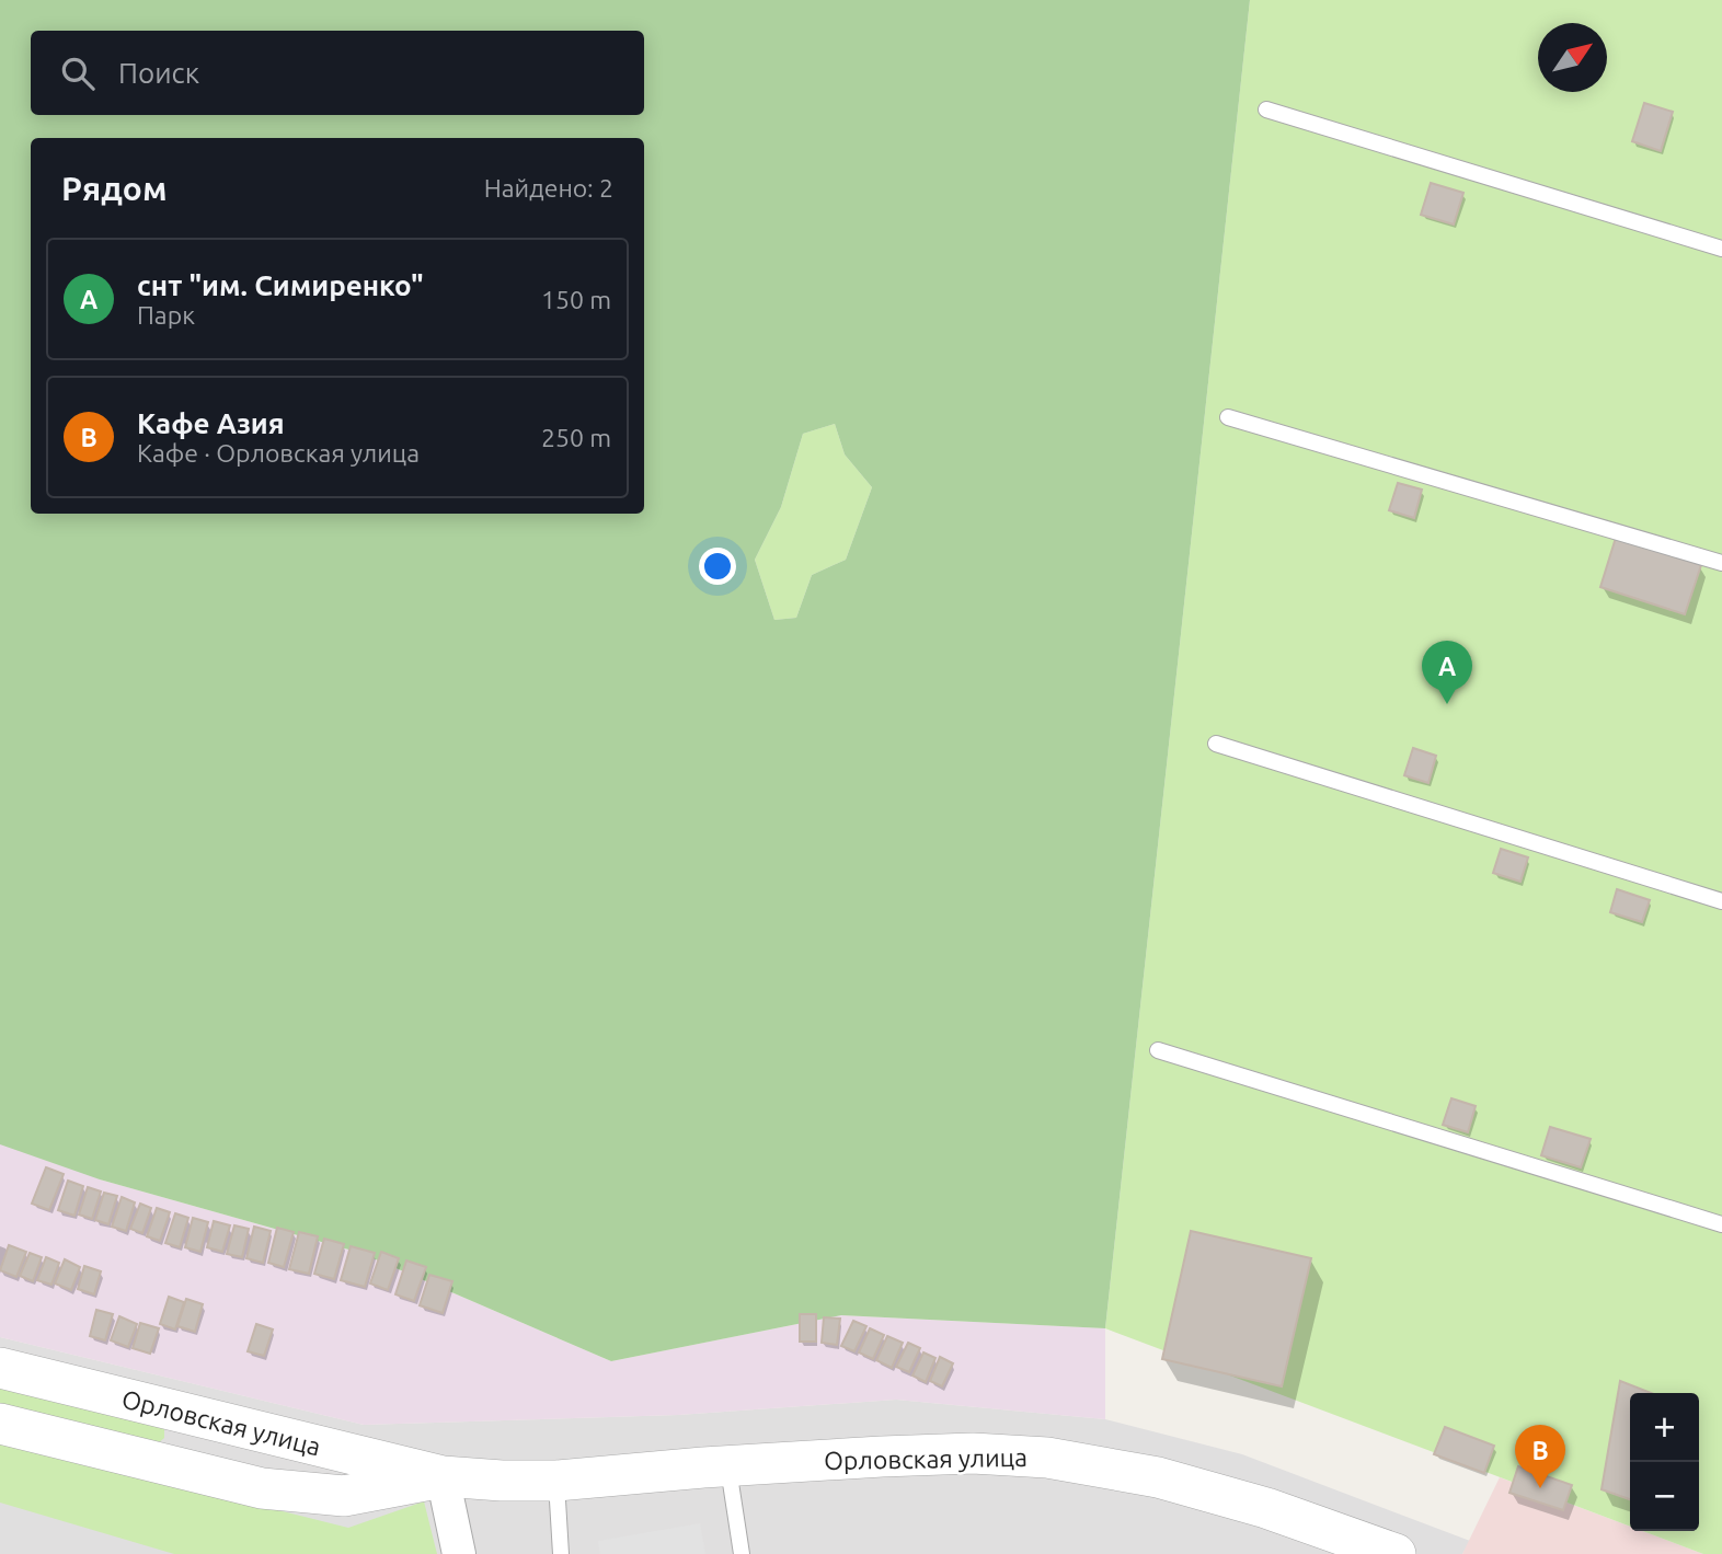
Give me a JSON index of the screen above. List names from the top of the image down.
{
  "streets": {
    "street": ["Орловская улица"]
  },
  "north": "top right",
  "page": {
    "search": "Поиск",
    "heading": ["Рядом", "Найдено: 2"],
    "list": [
      {
        "mark": "A",
        "name": "снт \"им. Симиренко\"",
        "note": "Парк",
        "value": "150 m"
      },
      {
        "mark": "B",
        "name": "Кафе Азия",
        "note": "Кафе · Орловская улица",
        "value": "250 m"
      }
    ],
    "pins": ["A", "B"],
    "map_buttons": ["+", "−"]
  }
}
